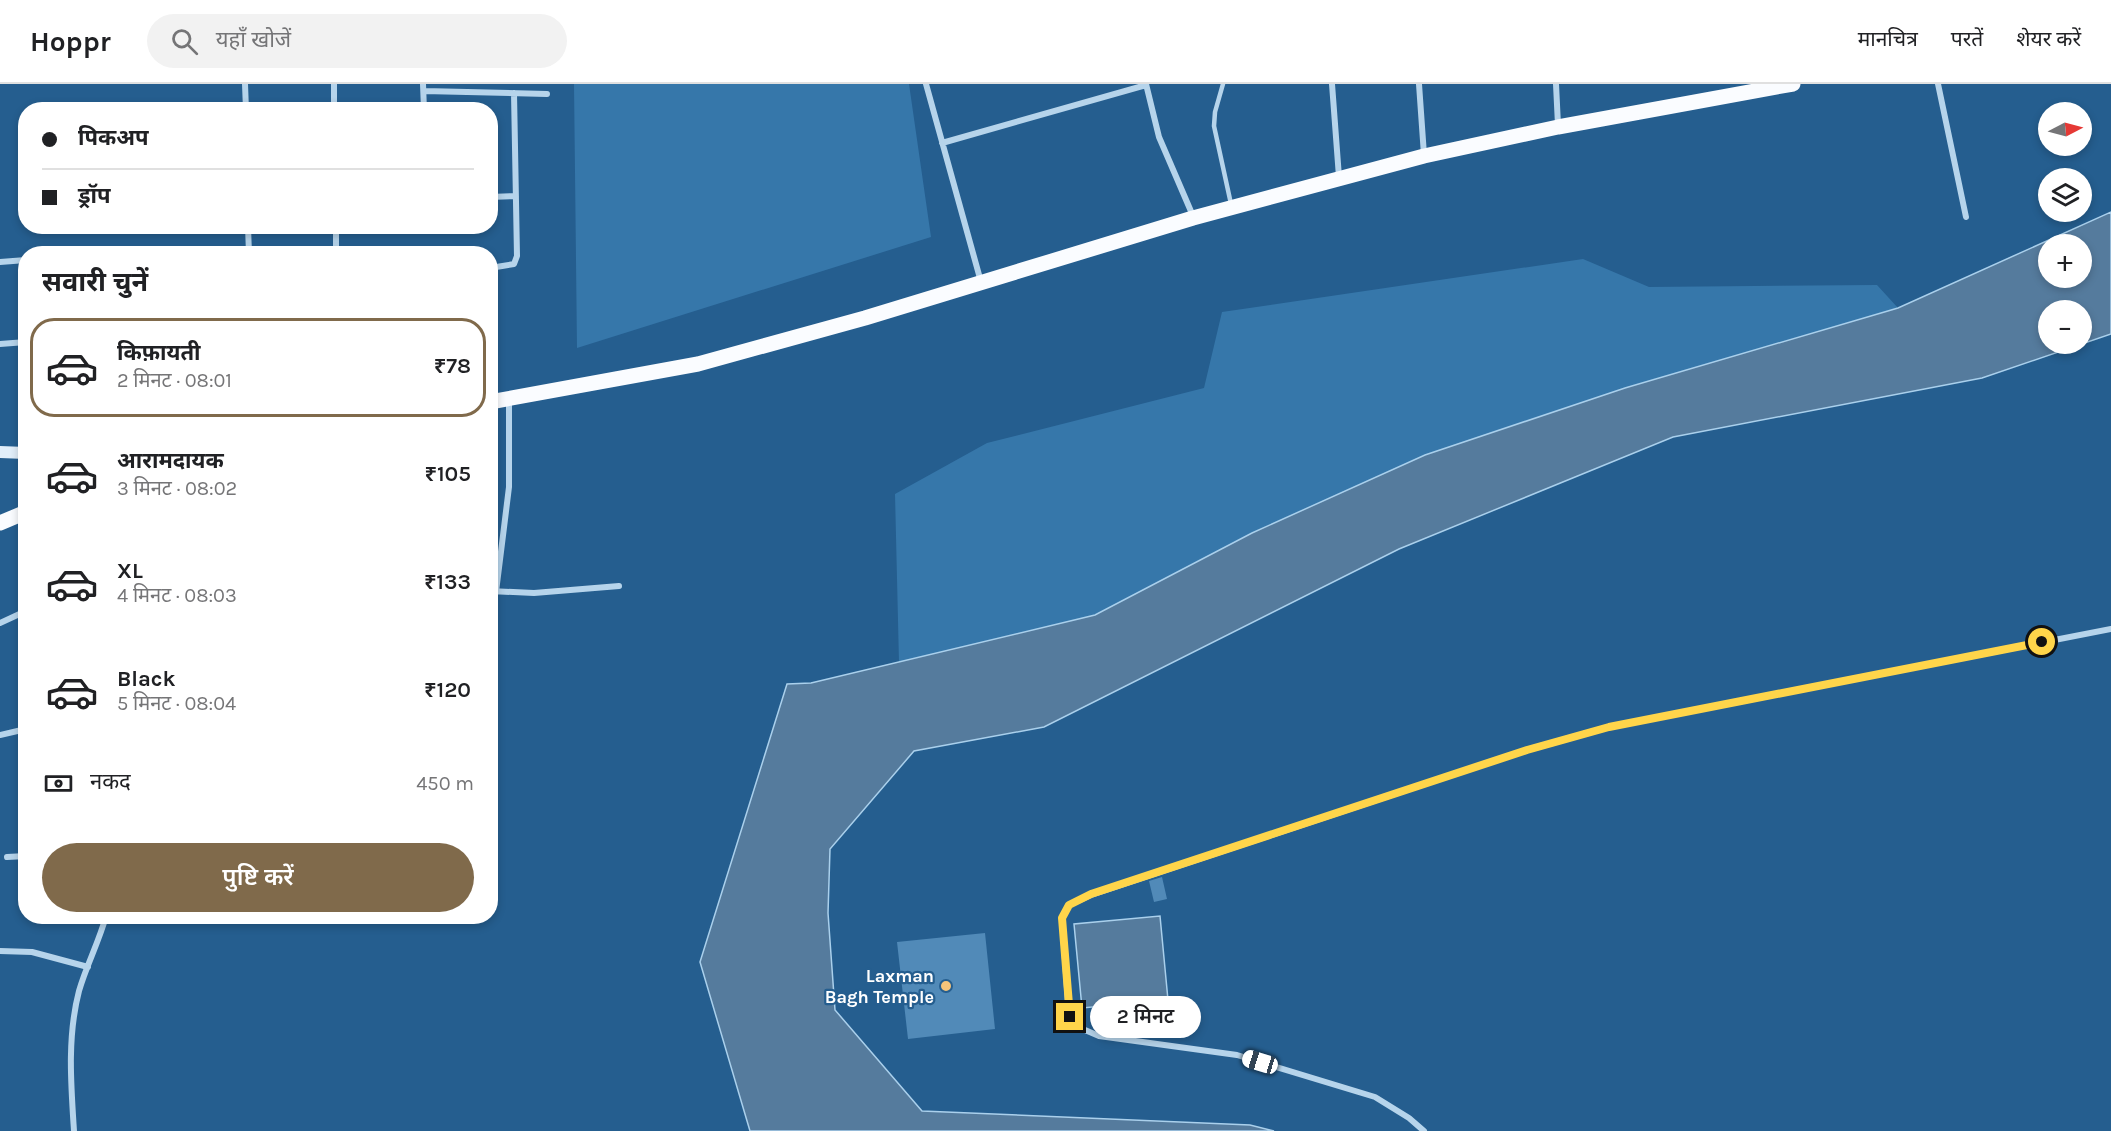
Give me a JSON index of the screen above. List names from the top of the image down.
{
  "places": ["Laxman Bagh Temple"],
  "north": "right",
  "page": {
    "header": "Hoppr",
    "search": "यहाँ खोजें",
    "nav": ["मानचित्र", "परतें", "शेयर करें"],
    "map_buttons": ["+", "−"],
    "banner": ["पिकअप", "ड्रॉप"],
    "heading": "सवारी चुनें",
    "list": [
      {
        "name": "किफ़ायती",
        "note": "2 मिनट · 08:01",
        "value": "₹78"
      },
      {
        "name": "आरामदायक",
        "note": "3 मिनट · 08:02",
        "value": "₹105"
      },
      {
        "name": "XL",
        "note": "4 मिनट · 08:03",
        "value": "₹133"
      },
      {
        "name": "Black",
        "note": "5 मिनट · 08:04",
        "value": "₹120"
      }
    ],
    "pay": ["नकद", "450 m"],
    "buttons": "पुष्टि करें",
    "bubble": "2 मिनट"
  }
}
